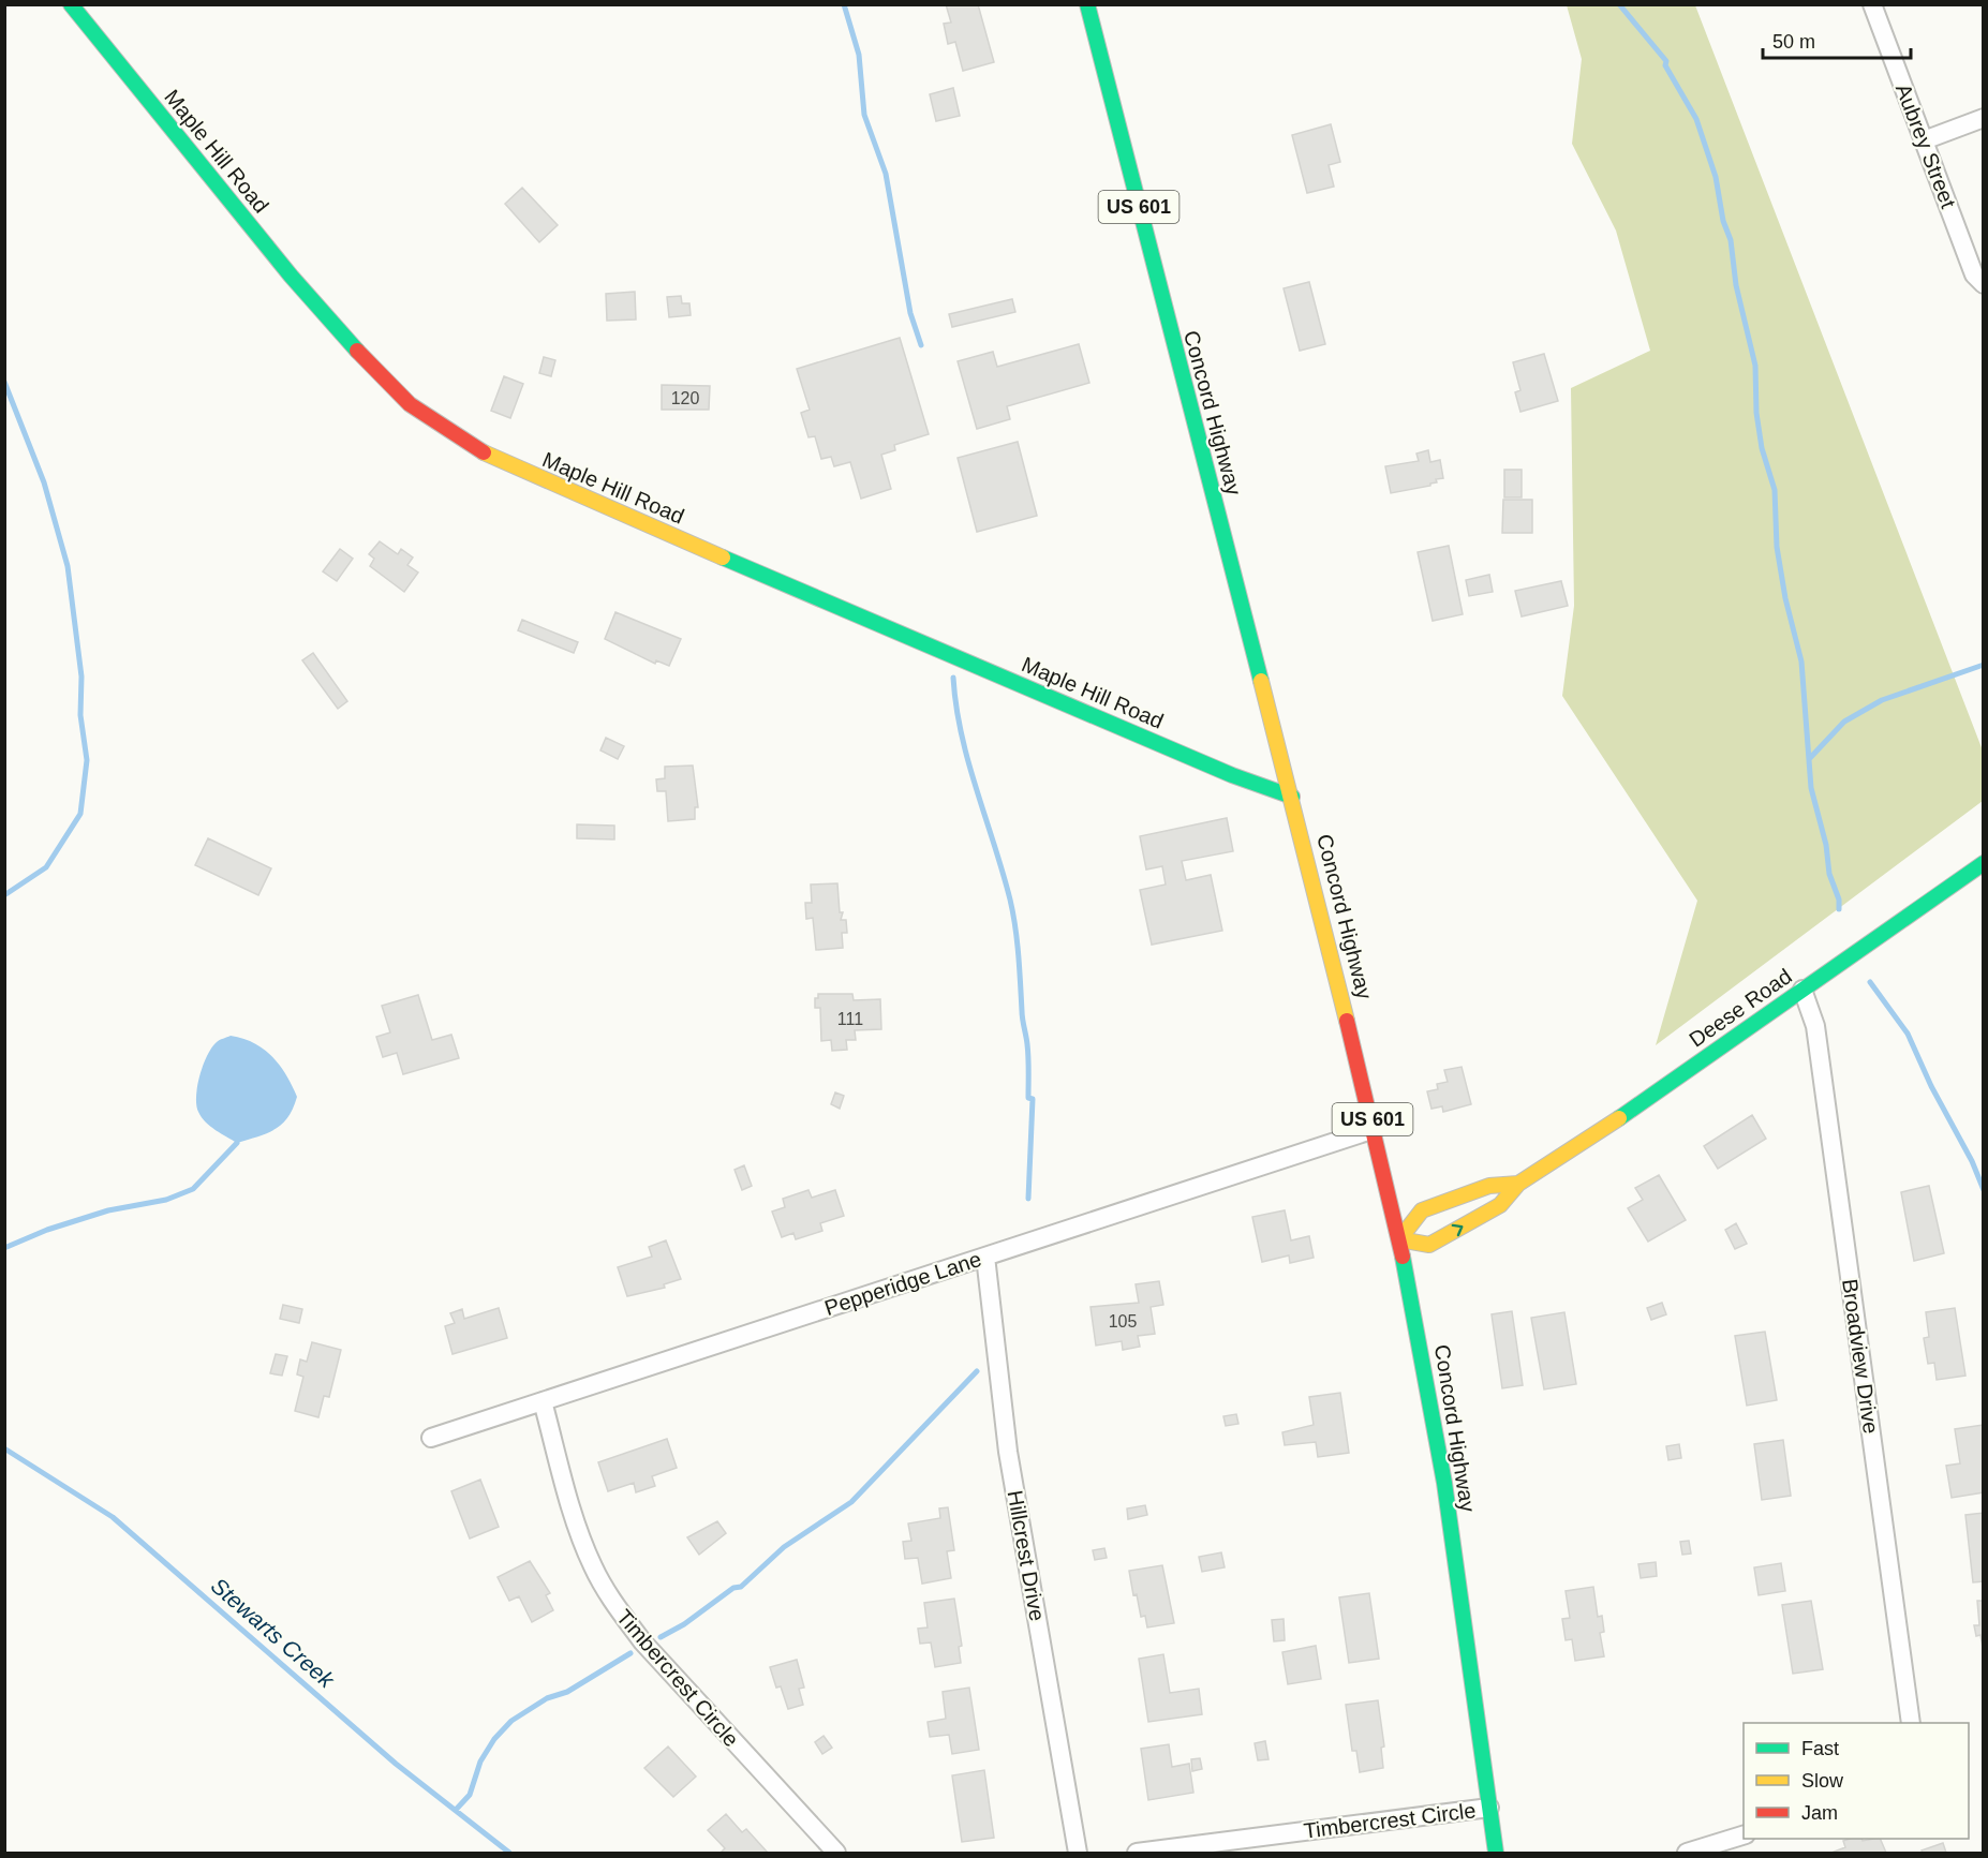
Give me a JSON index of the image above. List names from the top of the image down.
{
  "streets": {
    "main road": [
      "Maple Hill Road",
      "US 601",
      "Concord Highway",
      "Deese Road"
    ],
    "street": [
      "Aubrey Street",
      "Pepperidge Lane",
      "Broadview Drive",
      "Hillcrest Drive",
      "Timbercrest Circle"
    ]
  },
  "crossings": [
    ["Maple Hill Road", "Concord Highway"],
    ["Concord Highway", "Deese Road"],
    ["Concord Highway", "Pepperidge Lane"],
    ["Concord Highway", "Timbercrest Circle"],
    ["Deese Road", "Broadview Drive"],
    ["Pepperidge Lane", "Hillcrest Drive"],
    ["Pepperidge Lane", "Timbercrest Circle"]
  ],
  "water": ["Stewarts Creek"],
  "house_numbers": ["120", "111", "105"],
  "legend": ["Fast", "Slow", "Jam"],
  "scale_bar": "50 m"
}
